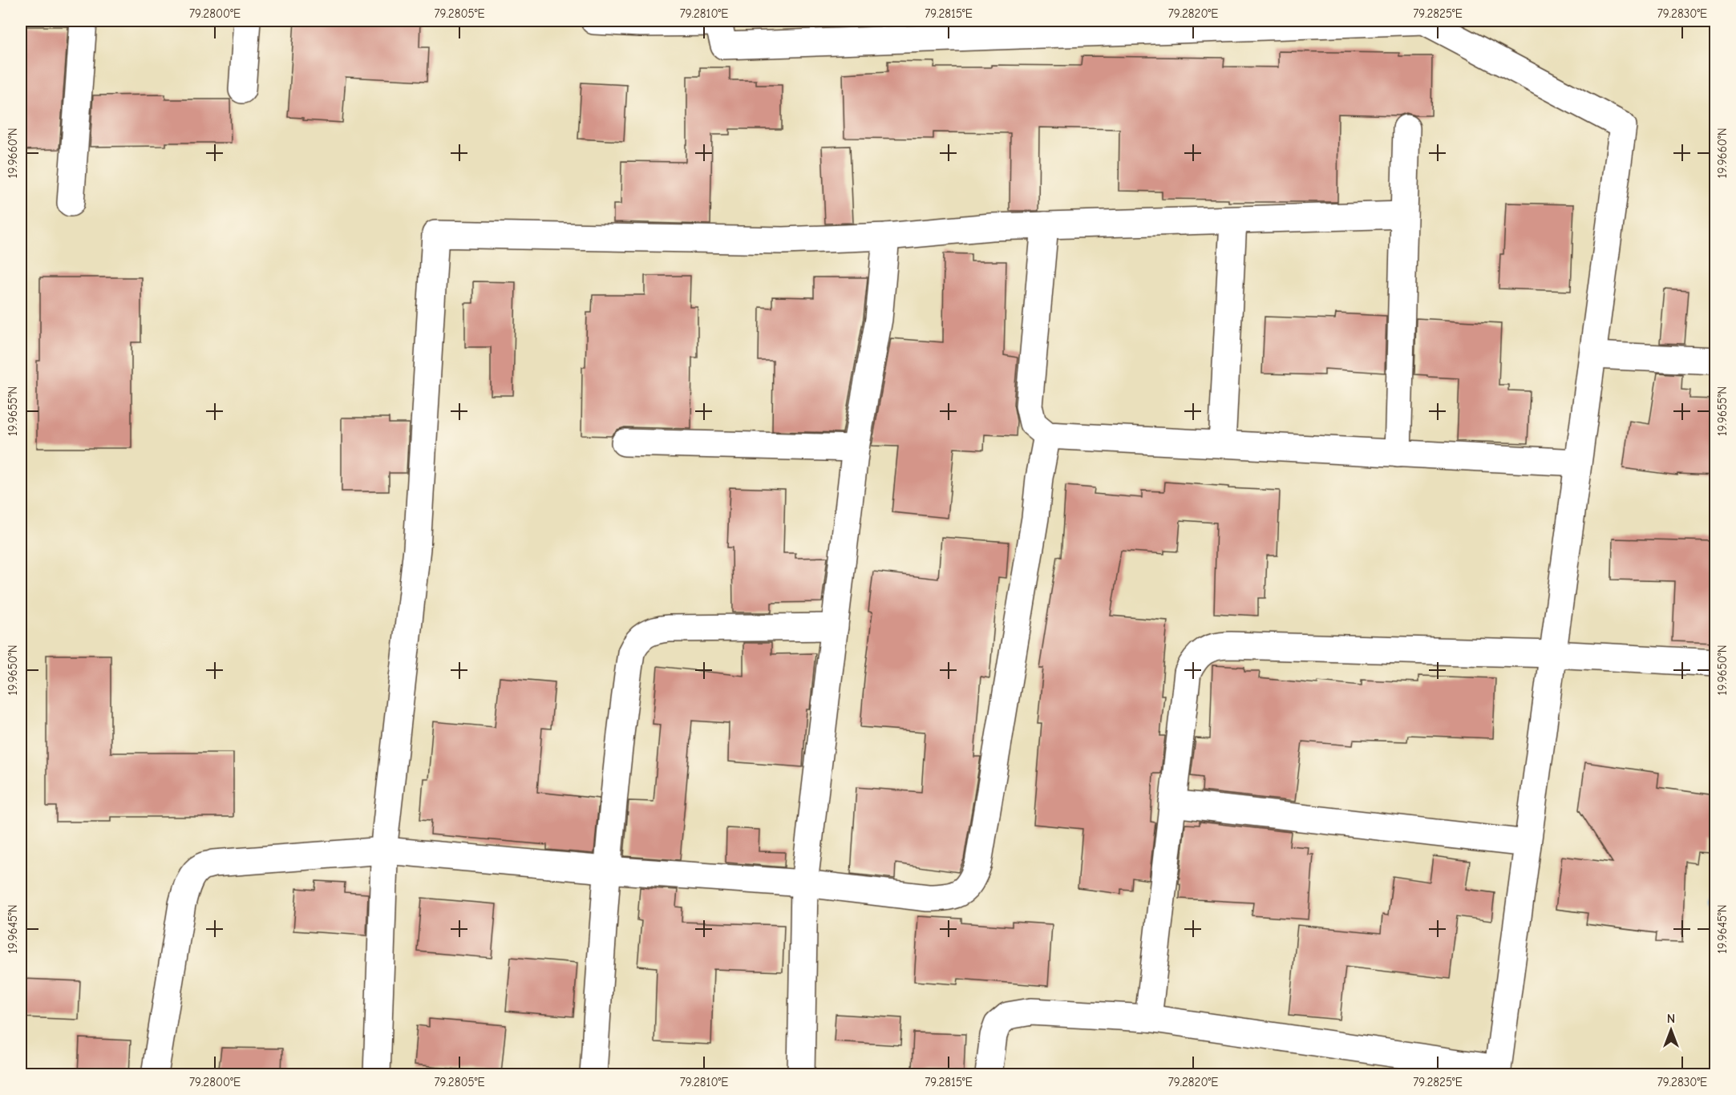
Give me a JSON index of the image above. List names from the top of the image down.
{
  "north": "top",
  "coordinates": [
    "79.2800°E",
    "79.2805°E",
    "79.2810°E",
    "79.2815°E",
    "79.2820°E",
    "79.2825°E",
    "79.2830°E",
    "19.9660°N",
    "19.9655°N",
    "19.9650°N",
    "19.9645°N"
  ]
}
